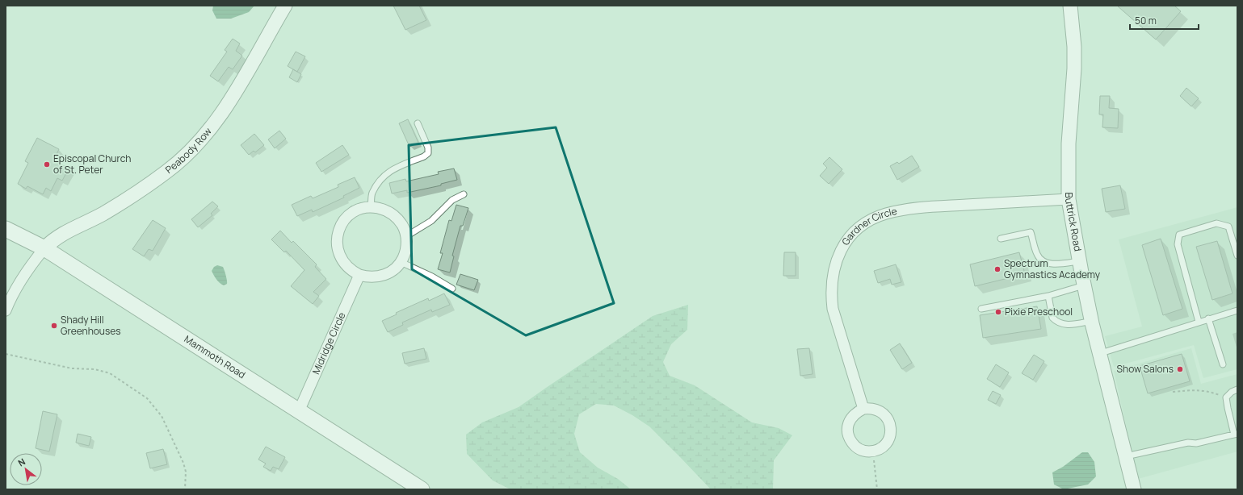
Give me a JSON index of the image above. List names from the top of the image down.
{
  "streets": {
    "main road": ["Mammoth Road"],
    "street": [
      "Peabody Row",
      "Buttrick Road",
      "Gardner Circle",
      "Midridge Circle"
    ]
  },
  "crossings": [
    ["Peabody Row", "Mammoth Road"],
    ["Buttrick Road", "Gardner Circle"],
    ["Midridge Circle", "Mammoth Road"]
  ],
  "places": [
    "Episcopal Church of St. Peter",
    "Spectrum Gymnastics Academy",
    "Pixie Preschool",
    "Shady Hill Greenhouses",
    "Show Salons"
  ],
  "scale_bar": "50 m",
  "north": "top left"
}
